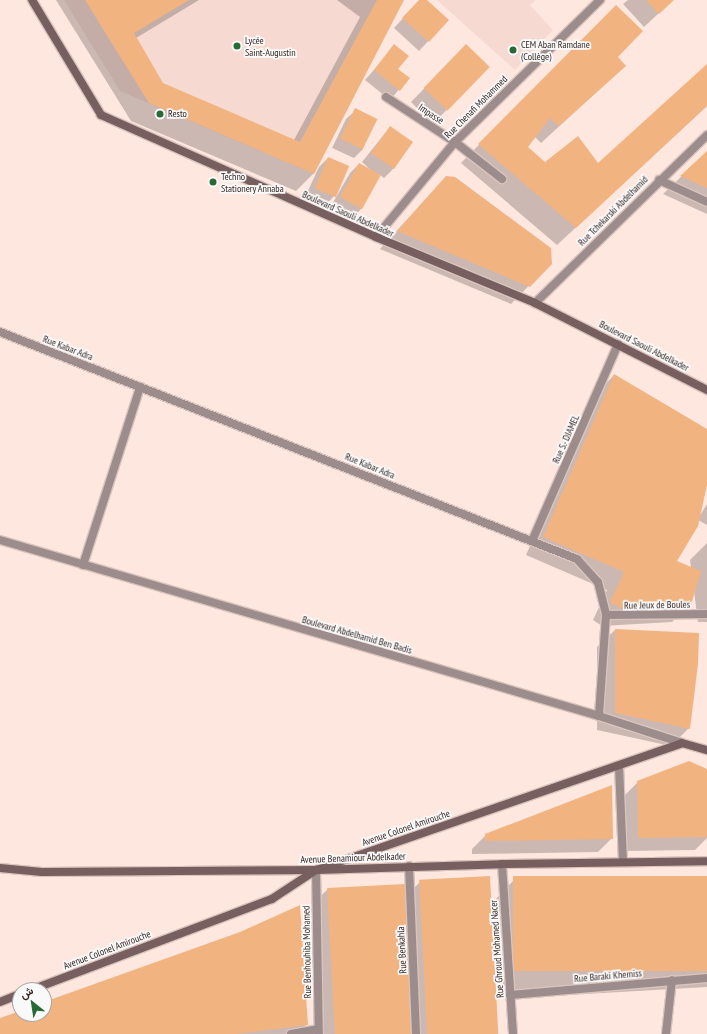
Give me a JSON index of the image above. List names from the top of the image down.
{
  "streets": {
    "main road": [
      "Boulevard Saouli Abdelkader",
      "Boulevard Abdelhamid Ben Badis",
      "Avenue Colonel Amirouche",
      "Avenue Benamiour Abdelkader"
    ],
    "street": [
      "Rue Chenafi Mohammed",
      "Impasse",
      "Rue Tchekarski Abdelhamid",
      "Rue Kabar Adra",
      "Rue S.- DJAMEL",
      "Rue Jeux de Boules",
      "Rue Ghroud Mohamed Nacer",
      "Rue Benkahla",
      "Rue Benhouhiba Mohamed",
      "Rue Baraki Khemiss"
    ]
  },
  "crossings": [
    ["Rue Chenafi Mohammed", "Impasse"],
    ["Rue Chenafi Mohammed", "Boulevard Saouli Abdelkader"],
    ["Rue Tchekarski Abdelhamid", "Boulevard Saouli Abdelkader"],
    ["Boulevard Saouli Abdelkader", "Rue S.- DJAMEL"],
    ["Rue Kabar Adra", "Rue S.- DJAMEL"],
    ["Rue Kabar Adra", "Rue Jeux de Boules"],
    ["Rue Kabar Adra", "Boulevard Abdelhamid Ben Badis"],
    ["Boulevard Abdelhamid Ben Badis", "Avenue Colonel Amirouche"],
    ["Avenue Colonel Amirouche", "Avenue Benamiour Abdelkader"],
    ["Avenue Colonel Amirouche", "Rue Benhouhiba Mohamed"],
    ["Avenue Benamiour Abdelkader", "Rue Ghroud Mohamed Nacer"],
    ["Avenue Benamiour Abdelkader", "Rue Benkahla"],
    ["Avenue Benamiour Abdelkader", "Rue Benhouhiba Mohamed"],
    ["Rue Ghroud Mohamed Nacer", "Rue Baraki Khemiss"]
  ],
  "places": [
    "Lycée Saint-Augustin",
    "CEM Aban Ramdane (Collège)",
    "Resto",
    "Techno Stationery Annaba"
  ],
  "north": "top left"
}
